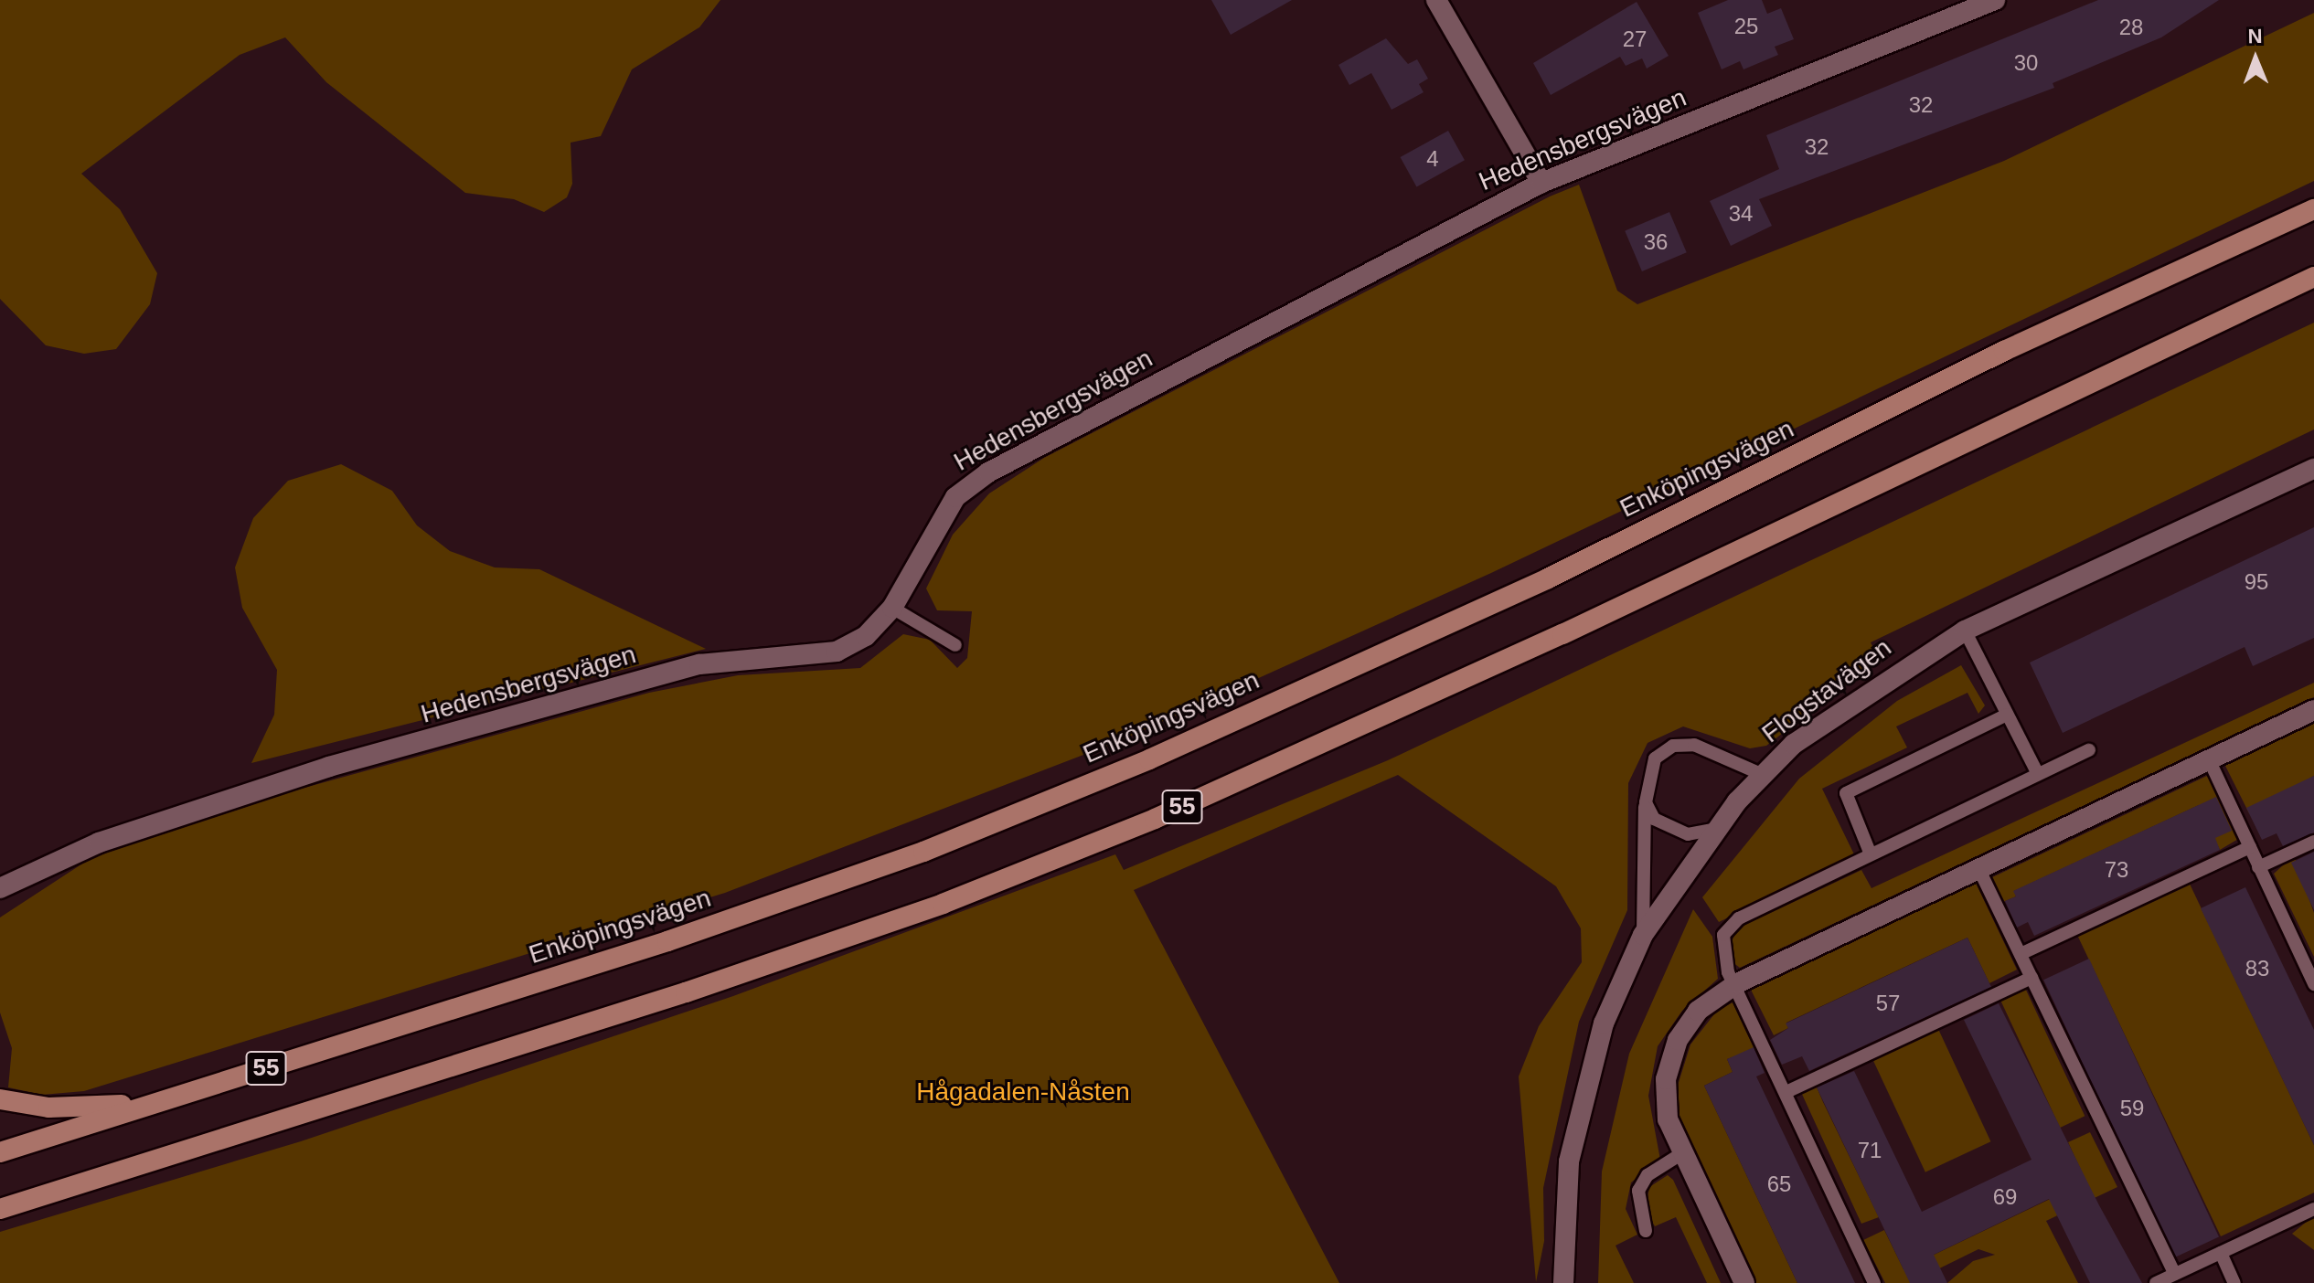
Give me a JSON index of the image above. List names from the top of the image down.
{
  "streets": {
    "main road": ["Enköpingsvägen", "55"],
    "street": ["Hedensbergsvägen", "Flogstavägen"]
  },
  "parks": ["Hågadalen-Nåsten"],
  "house_numbers": [
    "25",
    "28",
    "27",
    "30",
    "32",
    "32",
    "4",
    "34",
    "36",
    "95",
    "73",
    "83",
    "57",
    "59",
    "71",
    "65",
    "69"
  ],
  "north": "top"
}
